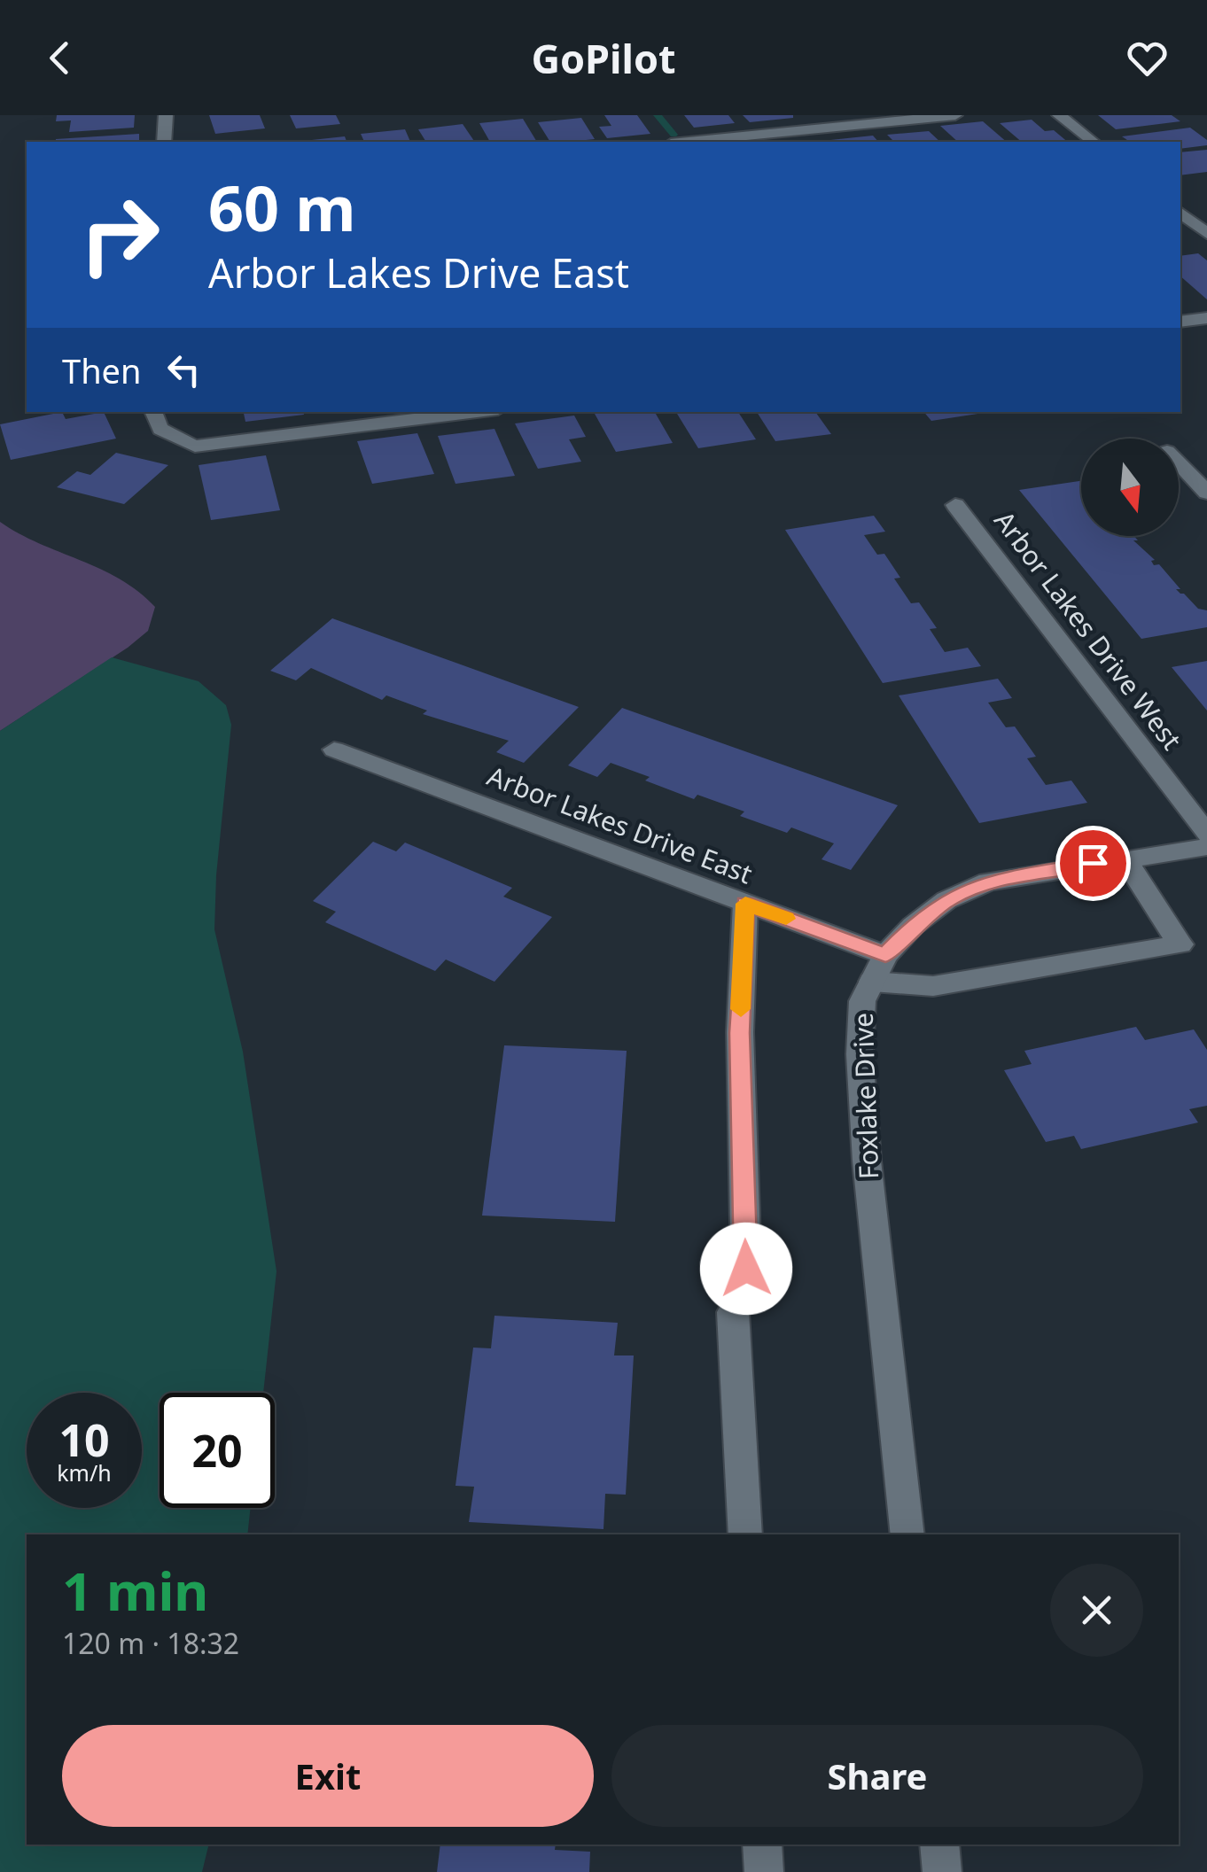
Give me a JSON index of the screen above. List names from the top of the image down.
{
  "streets": {
    "street": ["Arbor Lakes Drive West", "Arbor Lakes Drive East", "Foxlake Drive"]
  },
  "crossings": [
    ["Arbor Lakes Drive East", "Foxlake Drive"]
  ],
  "north": "bottom",
  "page": {
    "header": "GoPilot",
    "turn": ["60 m", "Arbor Lakes Drive East"],
    "then": "Then",
    "speed": "10 km/h",
    "limit": "20",
    "heading": ["1 min", "120 m · 18:32"],
    "buttons": ["Exit", "Share"]
  }
}
